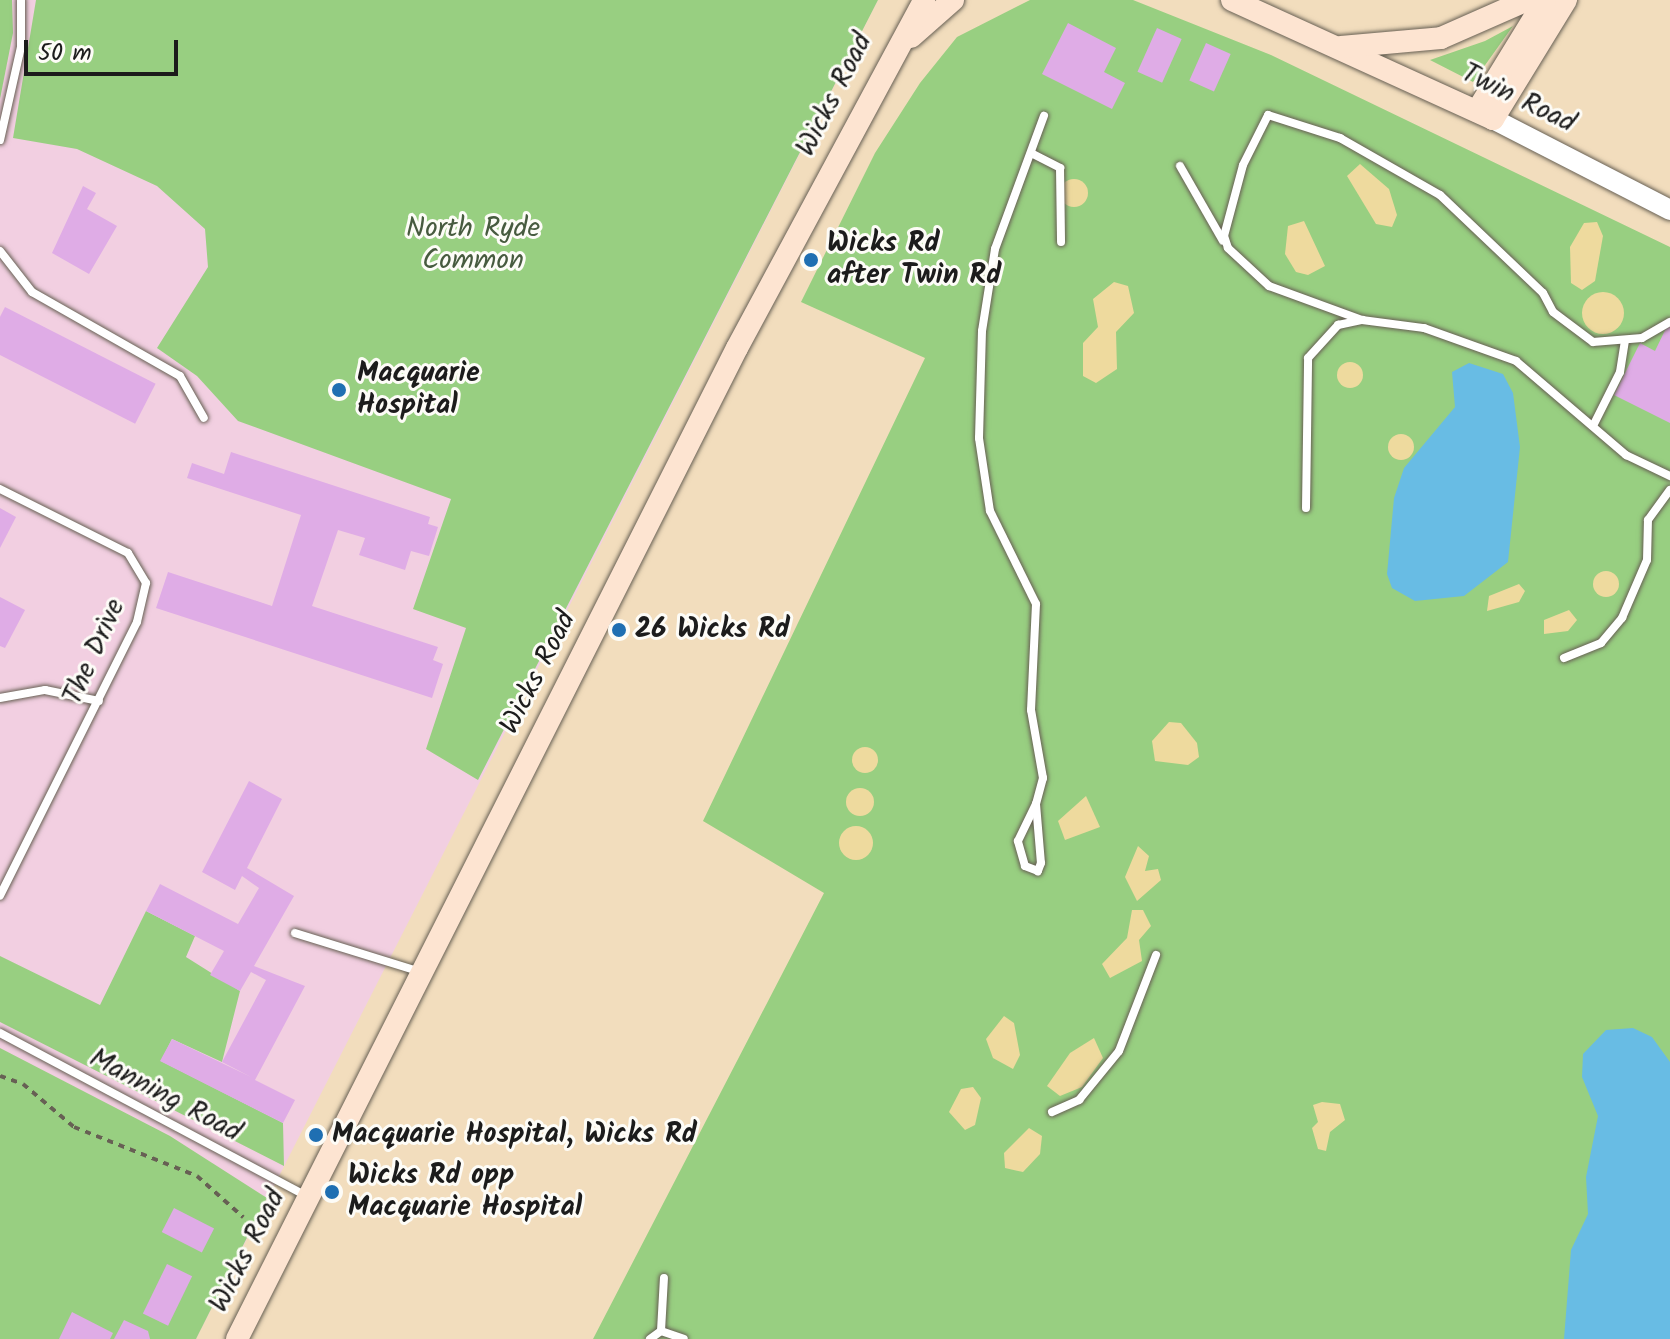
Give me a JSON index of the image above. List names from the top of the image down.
{
  "streets": {
    "main road": ["Wicks Road", "Twin Road"],
    "lane": ["The Drive", "Manning Road"]
  },
  "crossings": [
    ["Wicks Road", "Manning Road"]
  ],
  "parks": ["North Ryde Common"],
  "places": [
    "Wicks Rd after Twin Rd",
    "Macquarie Hospital",
    "26 Wicks Rd",
    "Macquarie Hospital, Wicks Rd",
    "Wicks Rd opp Macquarie Hospital"
  ],
  "scale_bar": "50 m"
}
